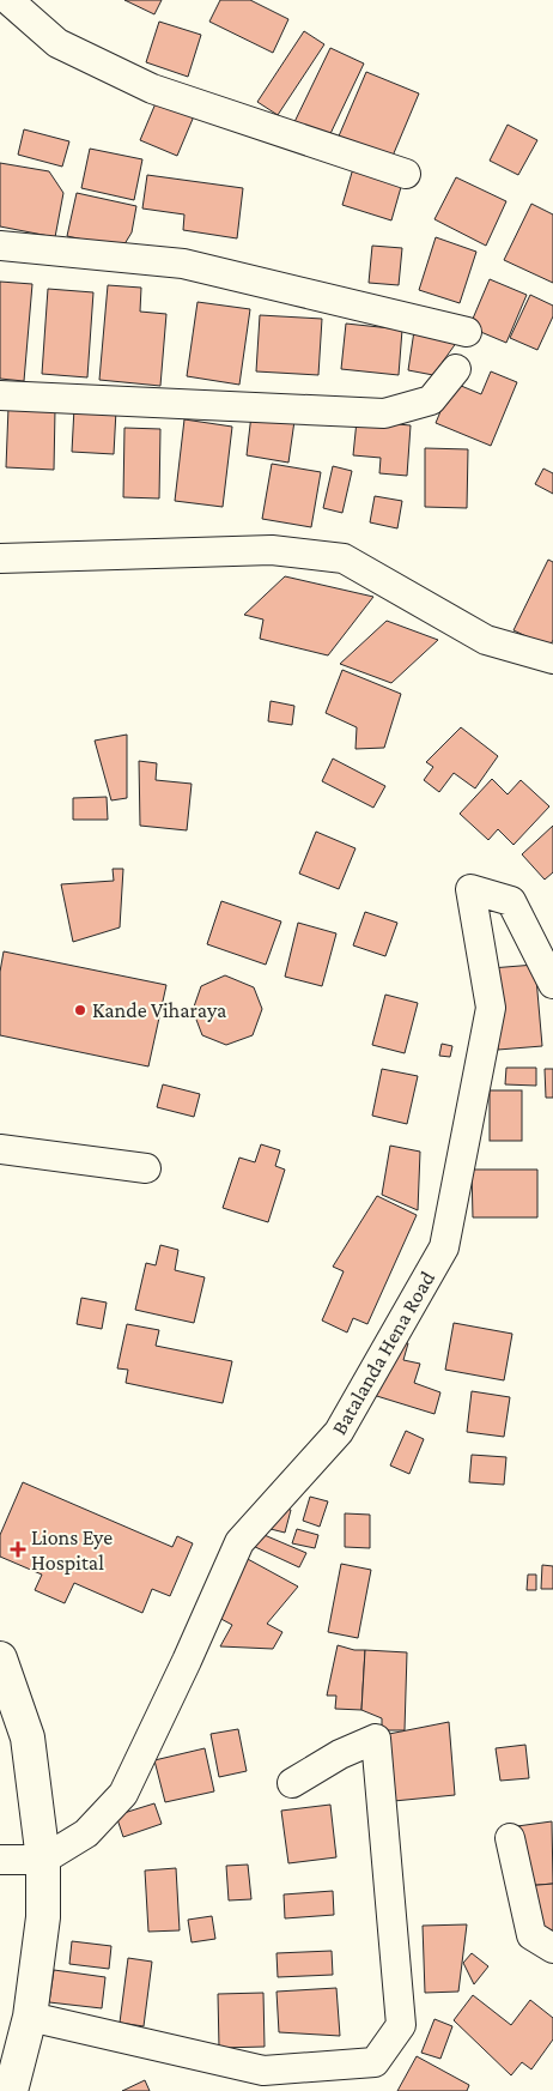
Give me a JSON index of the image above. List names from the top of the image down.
{
  "streets": {
    "street": ["Batalanda Hena Road"]
  },
  "places": {
    "other": ["Kande Viharaya"],
    "health": ["Lions Eye Hospital"]
  }
}
